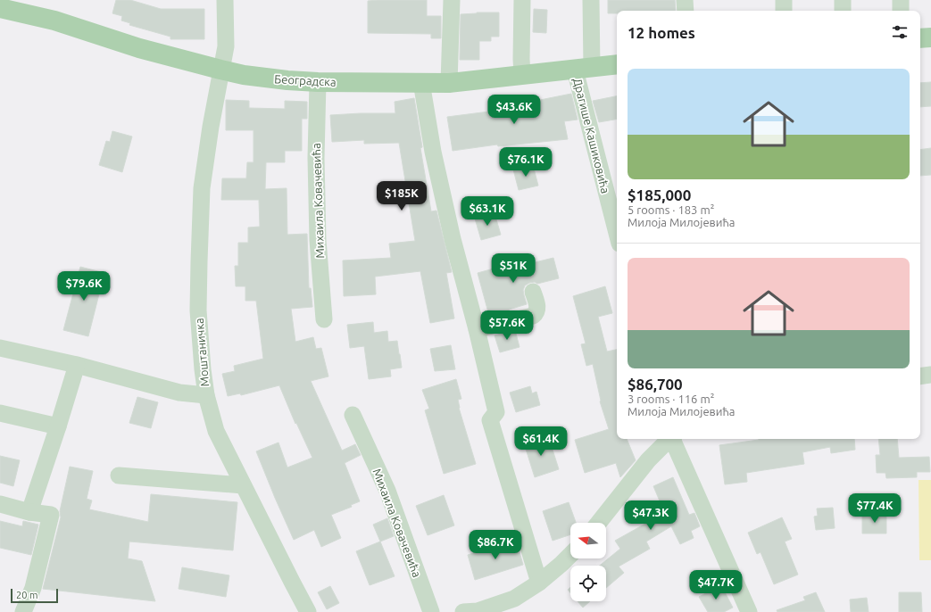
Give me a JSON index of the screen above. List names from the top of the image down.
{
  "streets": {
    "main road": ["Београдска"],
    "street": ["Драгише Кашиковића", "Михаила Ковачевића", "Моштаничка"]
  },
  "crossings": [
    ["Београдска", "Драгише Кашиковића"],
    ["Београдска", "Михаила Ковачевића"],
    ["Београдска", "Моштаничка"]
  ],
  "scale_bar": "20 m",
  "north": "left",
  "page": {
    "heading": "12 homes",
    "list": [
      {
        "name": "$185,000",
        "note": "5 rooms · 183 m² · Милоја Милојевића"
      },
      {
        "name": "$86,700",
        "note": "3 rooms · 116 m² · Милоја Милојевића"
      }
    ],
    "price": [
      "$43.6K",
      "$76.1K",
      "$185K",
      "$63.1K",
      "$51K",
      "$79.6K",
      "$57.6K",
      "$61.4K",
      "$77.4K",
      "$47.3K",
      "$86.7K",
      "$47.7K"
    ],
    "scale": "20 m"
  }
}
